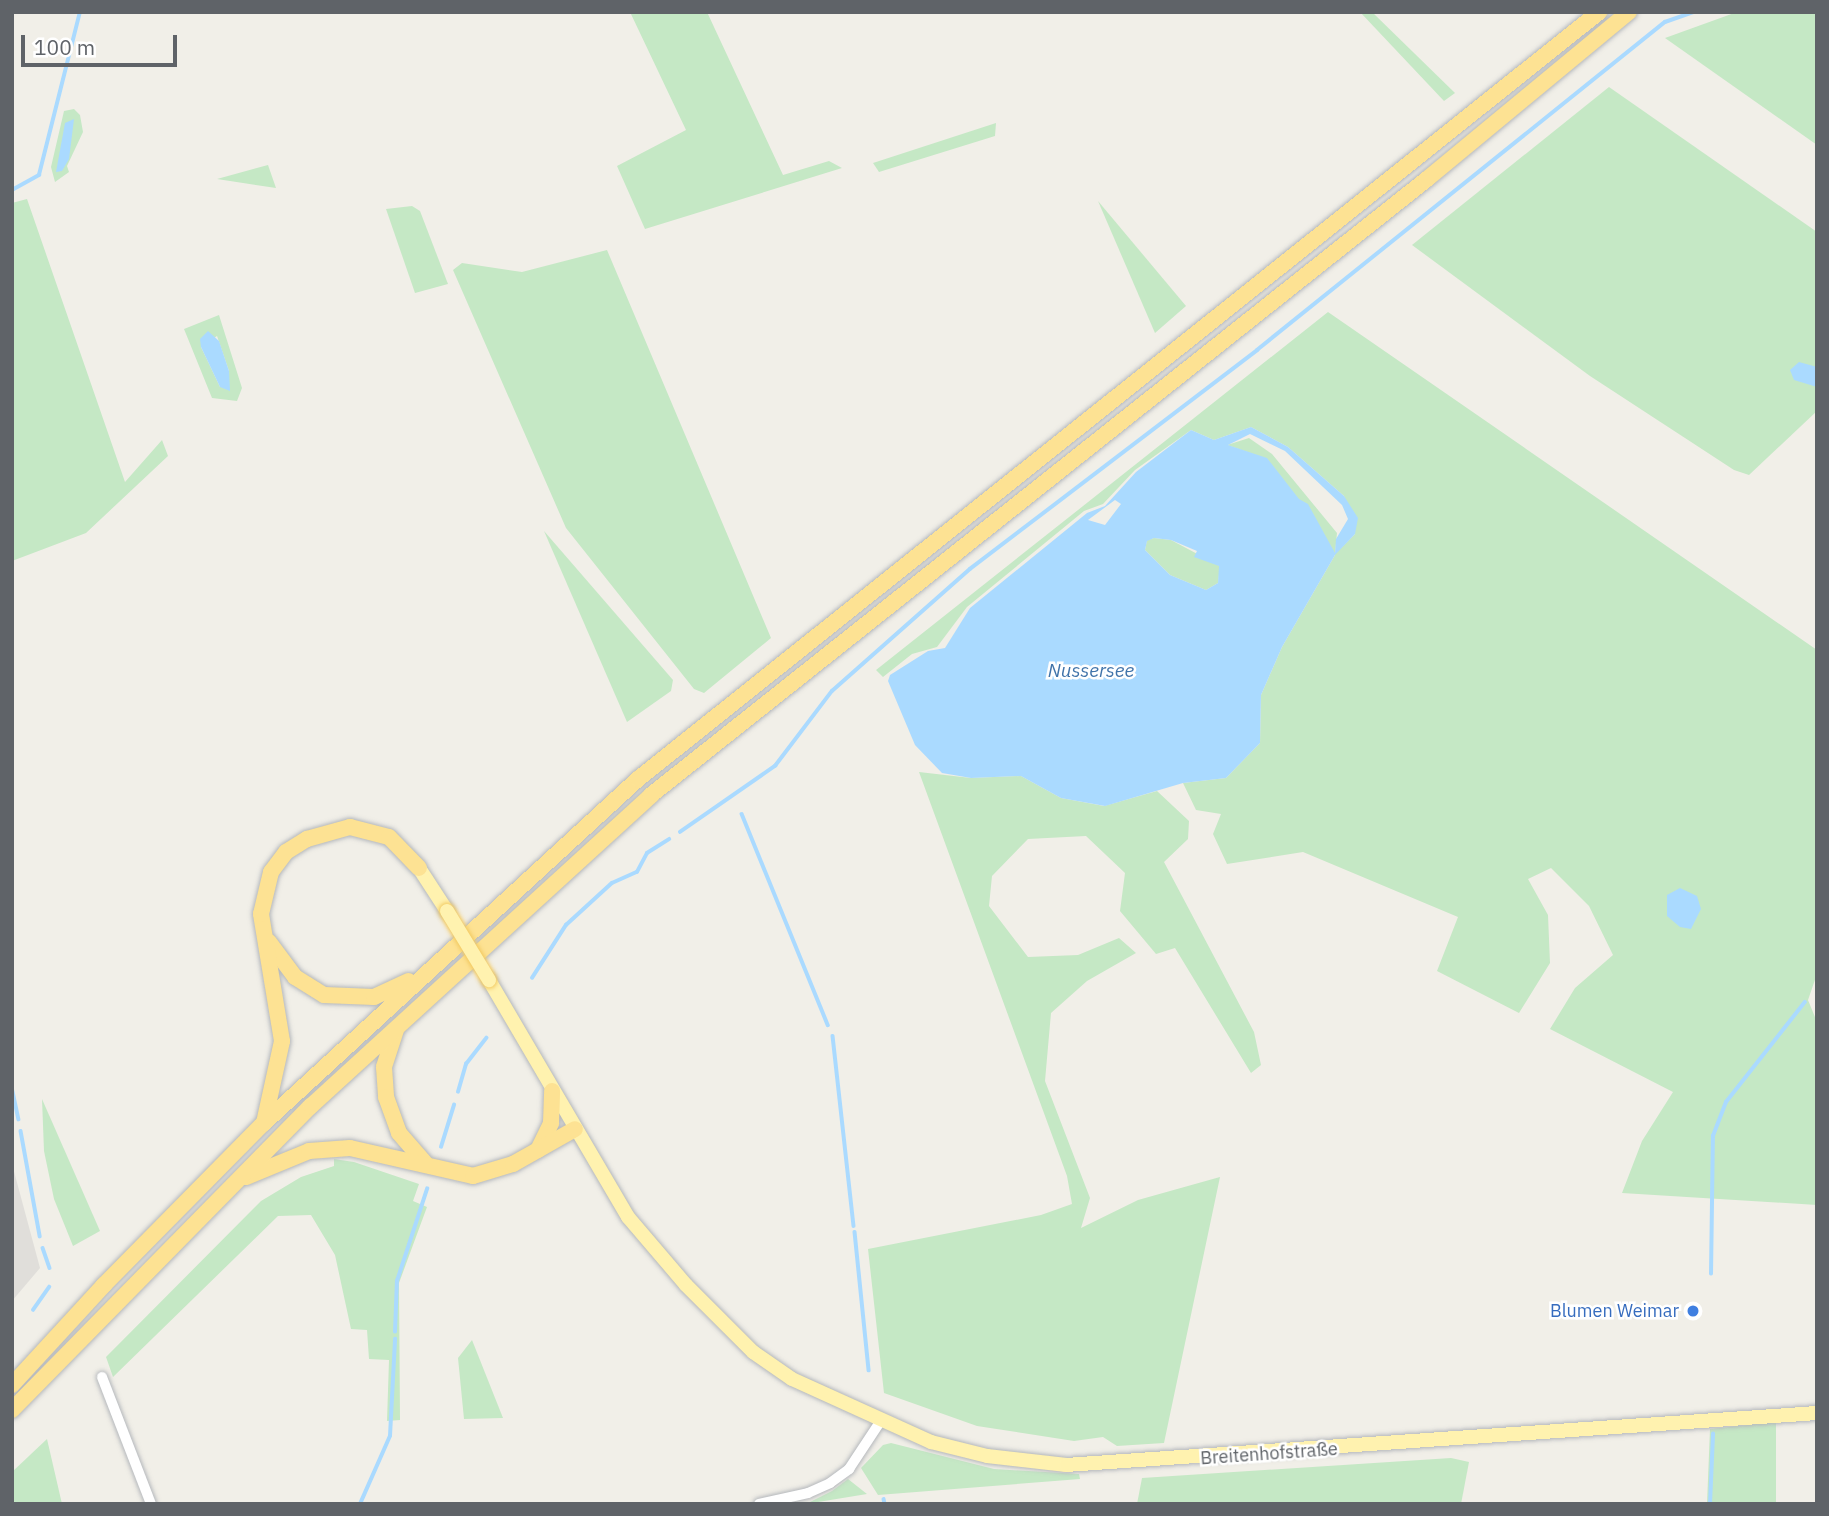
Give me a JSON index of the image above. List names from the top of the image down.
{
  "streets": {
    "main road": ["Breitenhofstraße"]
  },
  "water": ["Nussersee"],
  "places": ["Blumen Weimar"],
  "scale_bar": "100 m"
}
